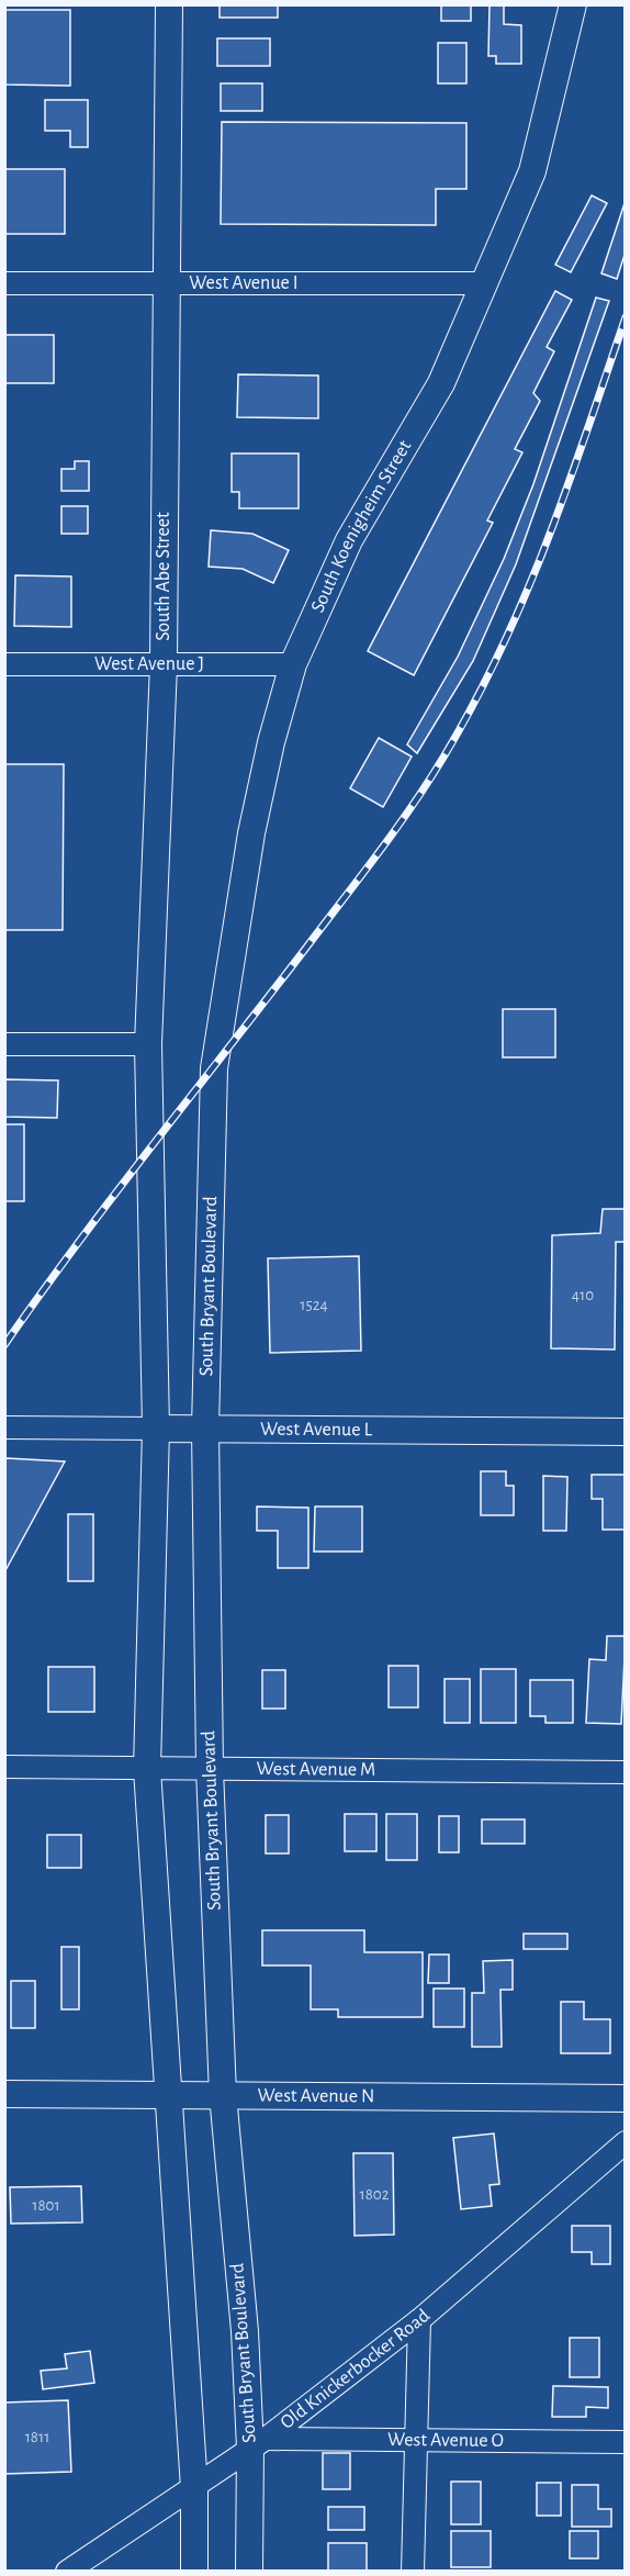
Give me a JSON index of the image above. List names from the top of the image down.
{
  "streets": {
    "main road": [
      "South Koenigheim Street",
      "South Abe Street",
      "South Bryant Boulevard",
      "West Avenue L",
      "West Avenue N"
    ],
    "street": [
      "West Avenue I",
      "West Avenue J",
      "West Avenue M",
      "Old Knickerbocker Road",
      "West Avenue O"
    ]
  },
  "crossings": [
    ["West Avenue I", "South Koenigheim Street"],
    ["West Avenue I", "South Abe Street"],
    ["South Koenigheim Street", "West Avenue J"],
    ["South Koenigheim Street", "South Bryant Boulevard"],
    ["South Abe Street", "West Avenue J"],
    ["South Abe Street", "West Avenue L"],
    ["South Bryant Boulevard", "West Avenue L"],
    ["South Bryant Boulevard", "West Avenue M"],
    ["South Bryant Boulevard", "West Avenue N"],
    ["South Bryant Boulevard", "Old Knickerbocker Road"],
    ["South Bryant Boulevard", "West Avenue O"],
    ["Old Knickerbocker Road", "West Avenue O"]
  ],
  "house_numbers": [
    "410",
    "1524",
    "1802",
    "1801",
    "1811"
  ]
}
